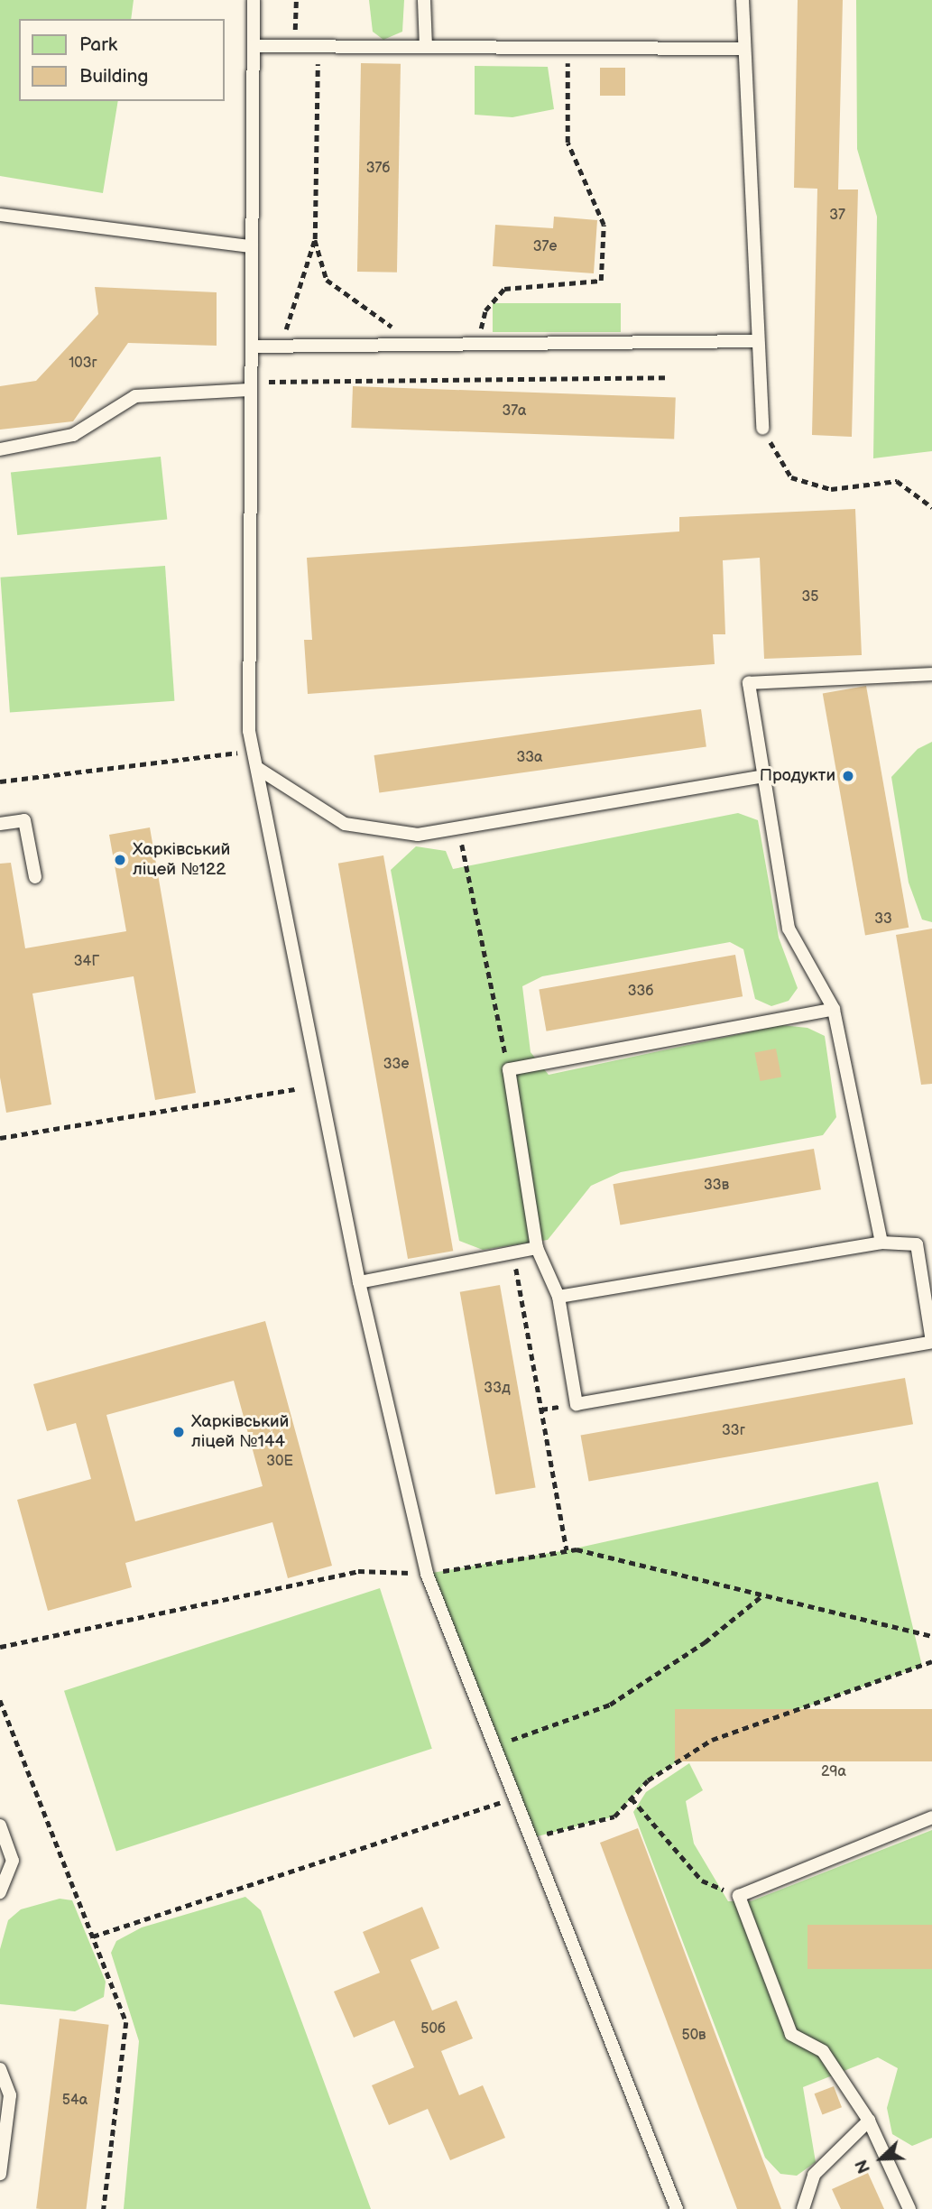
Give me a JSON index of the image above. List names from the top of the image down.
{
  "places": ["Продукти", "Харківський ліцей №122", "Харківський ліцей №144"],
  "house_numbers": [
    "37б",
    "37",
    "37е",
    "103г",
    "37а",
    "35",
    "33а",
    "33",
    "34Г",
    "33б",
    "33е",
    "33в",
    "33д",
    "33г",
    "30Е",
    "29а",
    "50б",
    "50в",
    "54а"
  ],
  "legend": ["Park", "Building"],
  "north": "bottom left"
}
